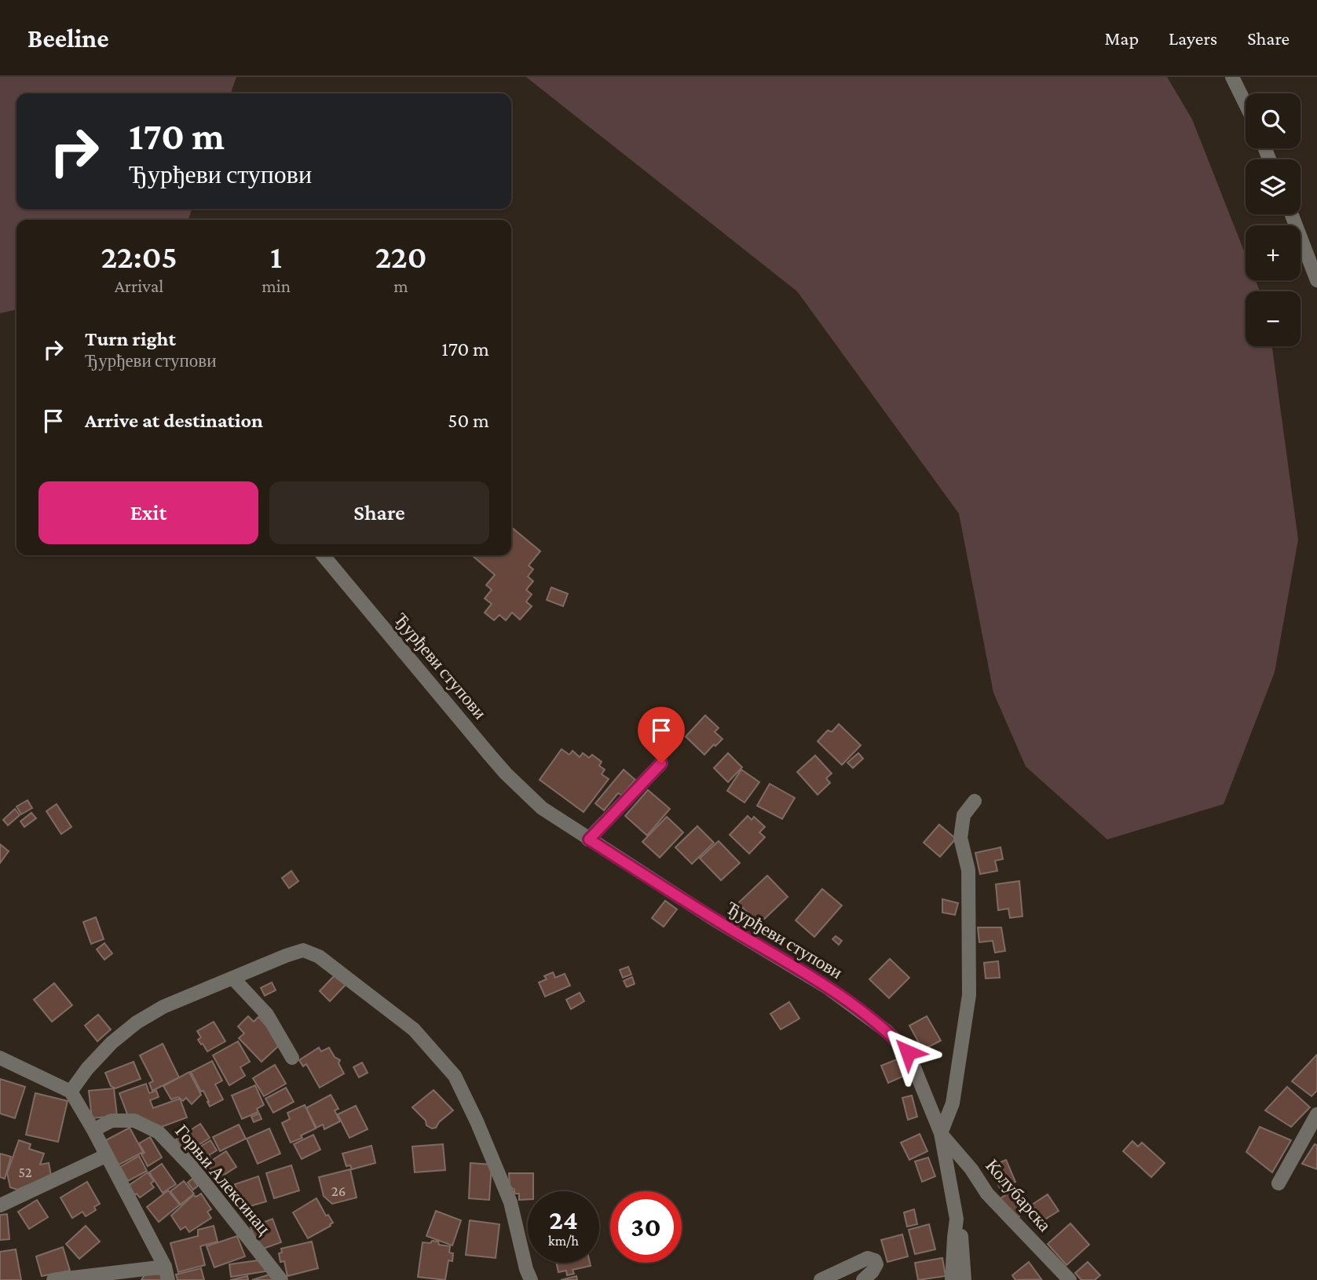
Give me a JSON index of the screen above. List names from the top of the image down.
{
  "streets": {
    "street": ["Ђурђеви ступови", "Горњи Алексинац", "Колубарска"]
  },
  "crossings": [
    ["Ђурђеви ступови", "Колубарска"]
  ],
  "house_numbers": ["52", "26"],
  "page": {
    "header": "Beeline",
    "nav": ["Map", "Layers", "Share"],
    "map_buttons": ["+", "−"],
    "turn": ["170 m", "Ђурђеви ступови"],
    "eta": [
      "22:05",
      "Arrival",
      "1",
      "min",
      "220",
      "m"
    ],
    "list": [
      {
        "name": "Turn right",
        "note": "Ђурђеви ступови",
        "value": "170 m"
      },
      {
        "name": "Arrive at destination",
        "value": "50 m"
      }
    ],
    "buttons": ["Exit", "Share"],
    "speed": "24 km/h",
    "limit": "30"
  }
}
